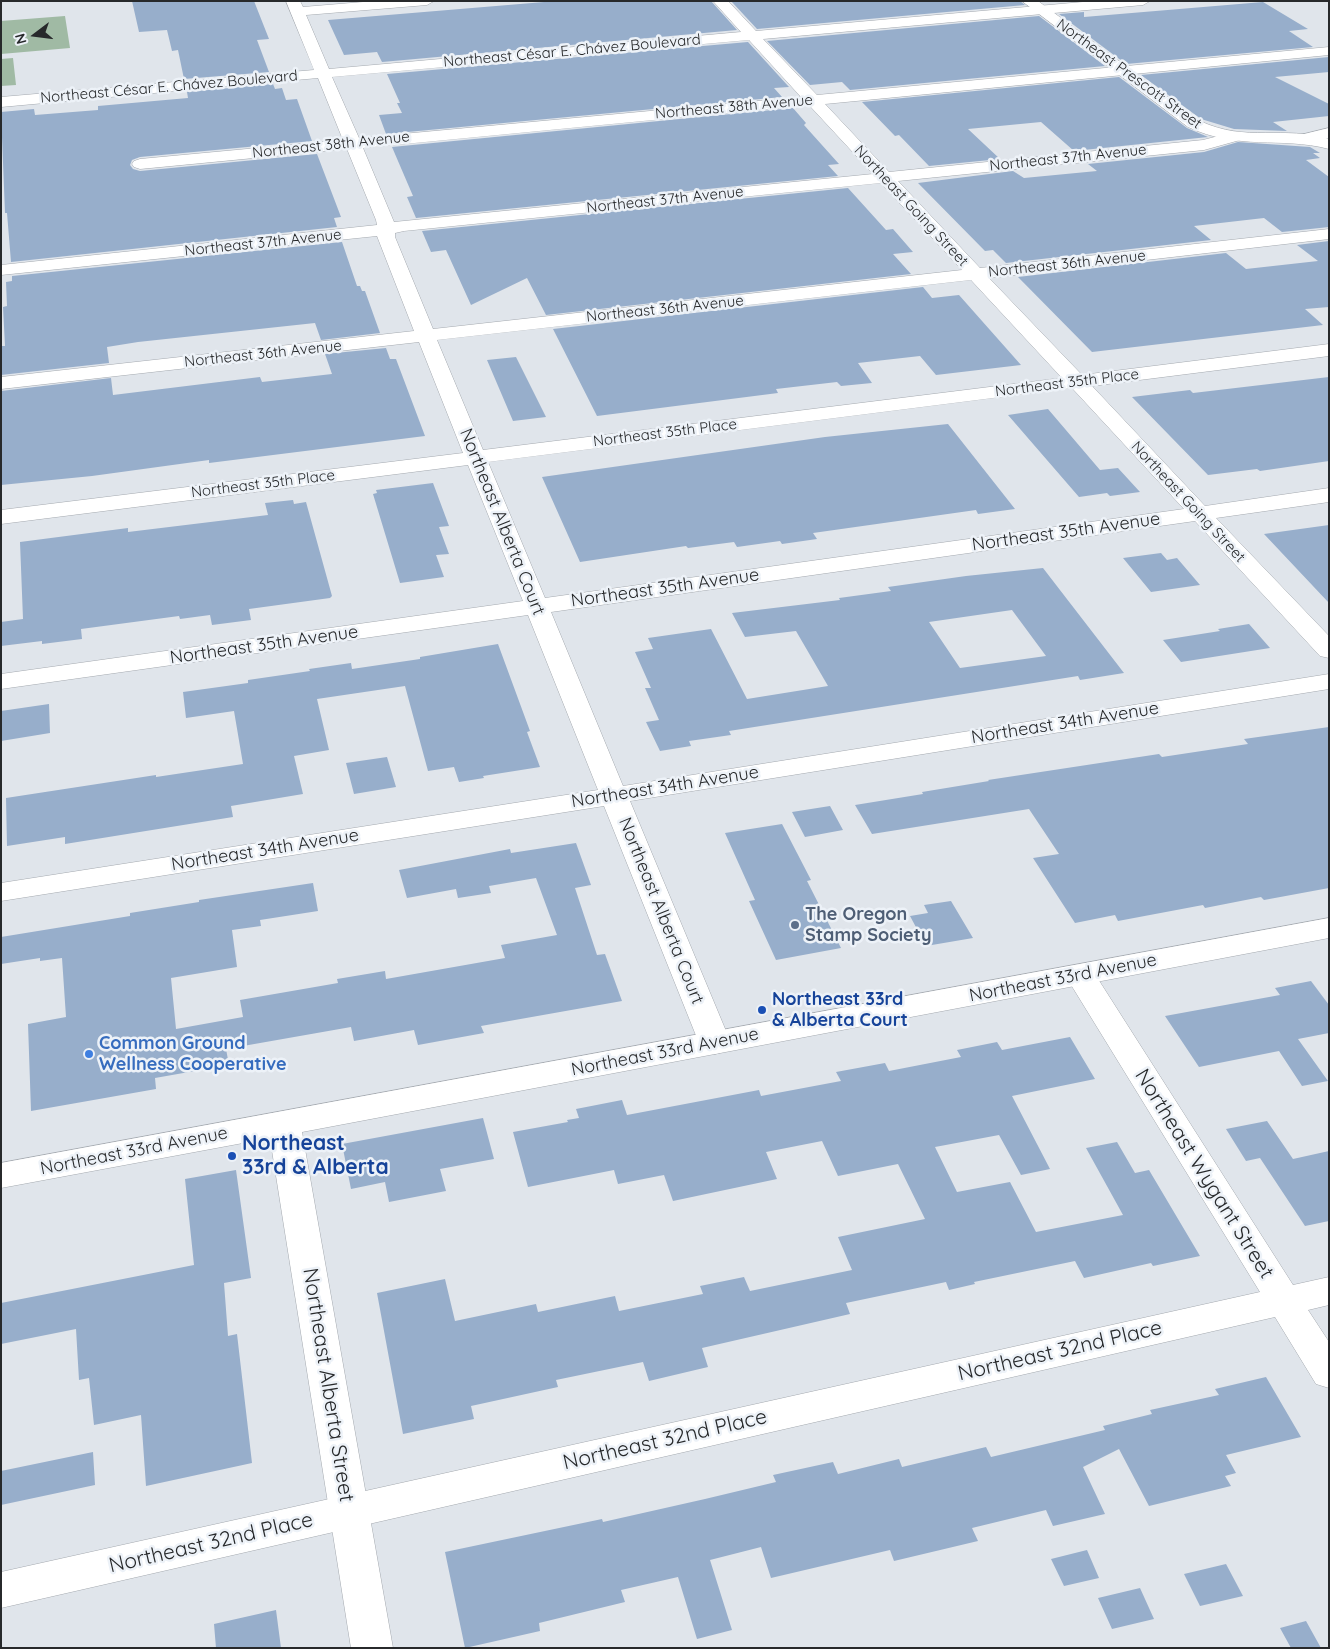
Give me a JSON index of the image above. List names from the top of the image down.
{
  "streets": {
    "street": [
      "Northeast César E. Chávez Boulevard",
      "Northeast Prescott Street",
      "Northeast 38th Avenue",
      "Northeast 37th Avenue",
      "Northeast Going Street",
      "Northeast 36th Avenue",
      "Northeast 35th Place",
      "Northeast Alberta Court",
      "Northeast 35th Avenue",
      "Northeast 34th Avenue",
      "Northeast 33rd Avenue",
      "Northeast Wygant Street",
      "Northeast 32nd Place",
      "Northeast Alberta Street"
    ]
  },
  "crossings": [
    ["Northeast César E. Chávez Boulevard", "Northeast Prescott Street"],
    ["Northeast César E. Chávez Boulevard", "Northeast Going Street"],
    ["Northeast César E. Chávez Boulevard", "Northeast Alberta Court"],
    ["Northeast Prescott Street", "Northeast 38th Avenue"],
    ["Northeast Prescott Street", "Northeast 37th Avenue"],
    ["Northeast 38th Avenue", "Northeast Going Street"],
    ["Northeast 38th Avenue", "Northeast Alberta Court"],
    ["Northeast 37th Avenue", "Northeast Going Street"],
    ["Northeast 37th Avenue", "Northeast Alberta Court"],
    ["Northeast Going Street", "Northeast 36th Avenue"],
    ["Northeast Going Street", "Northeast 35th Place"],
    ["Northeast Going Street", "Northeast 35th Avenue"],
    ["Northeast 36th Avenue", "Northeast Alberta Court"],
    ["Northeast 35th Place", "Northeast Alberta Court"],
    ["Northeast Alberta Court", "Northeast 35th Avenue"],
    ["Northeast Alberta Court", "Northeast 34th Avenue"],
    ["Northeast Alberta Court", "Northeast 33rd Avenue"],
    ["Northeast 33rd Avenue", "Northeast Wygant Street"],
    ["Northeast 33rd Avenue", "Northeast Alberta Street"],
    ["Northeast Wygant Street", "Northeast 32nd Place"],
    ["Northeast 32nd Place", "Northeast Alberta Street"]
  ],
  "places": [
    "The Oregon Stamp Society",
    "Northeast 33rd & Alberta Court",
    "Common Ground Wellness Cooperative",
    "Northeast 33rd & Alberta"
  ],
  "north": "left"
}
